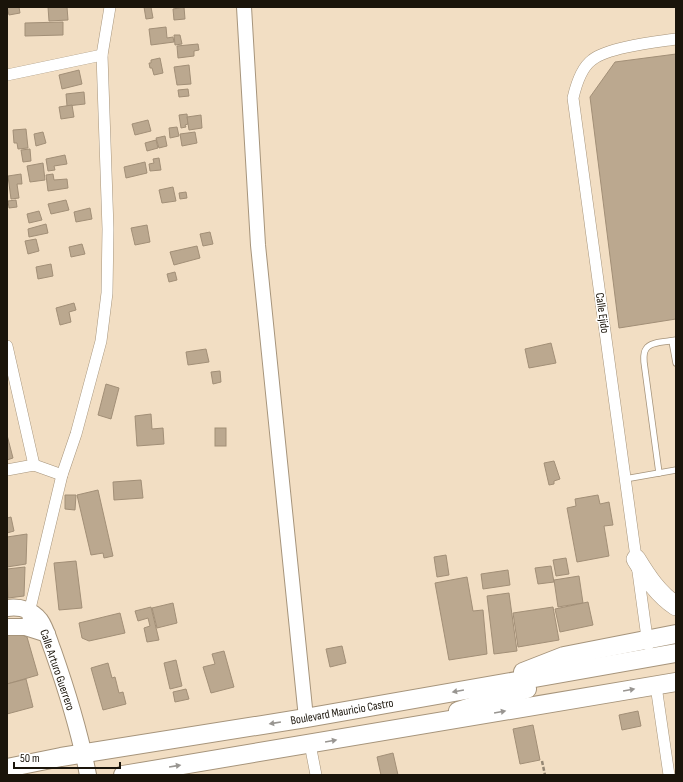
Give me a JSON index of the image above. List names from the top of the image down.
{
  "streets": {
    "main road": ["Calle Arturo Guerrero", "Boulevard Mauricio Castro"],
    "street": ["Calle Ejido"]
  },
  "crossings": [
    ["Calle Ejido", "Boulevard Mauricio Castro"],
    ["Calle Arturo Guerrero", "Boulevard Mauricio Castro"]
  ],
  "scale_bar": "50 m"
}
